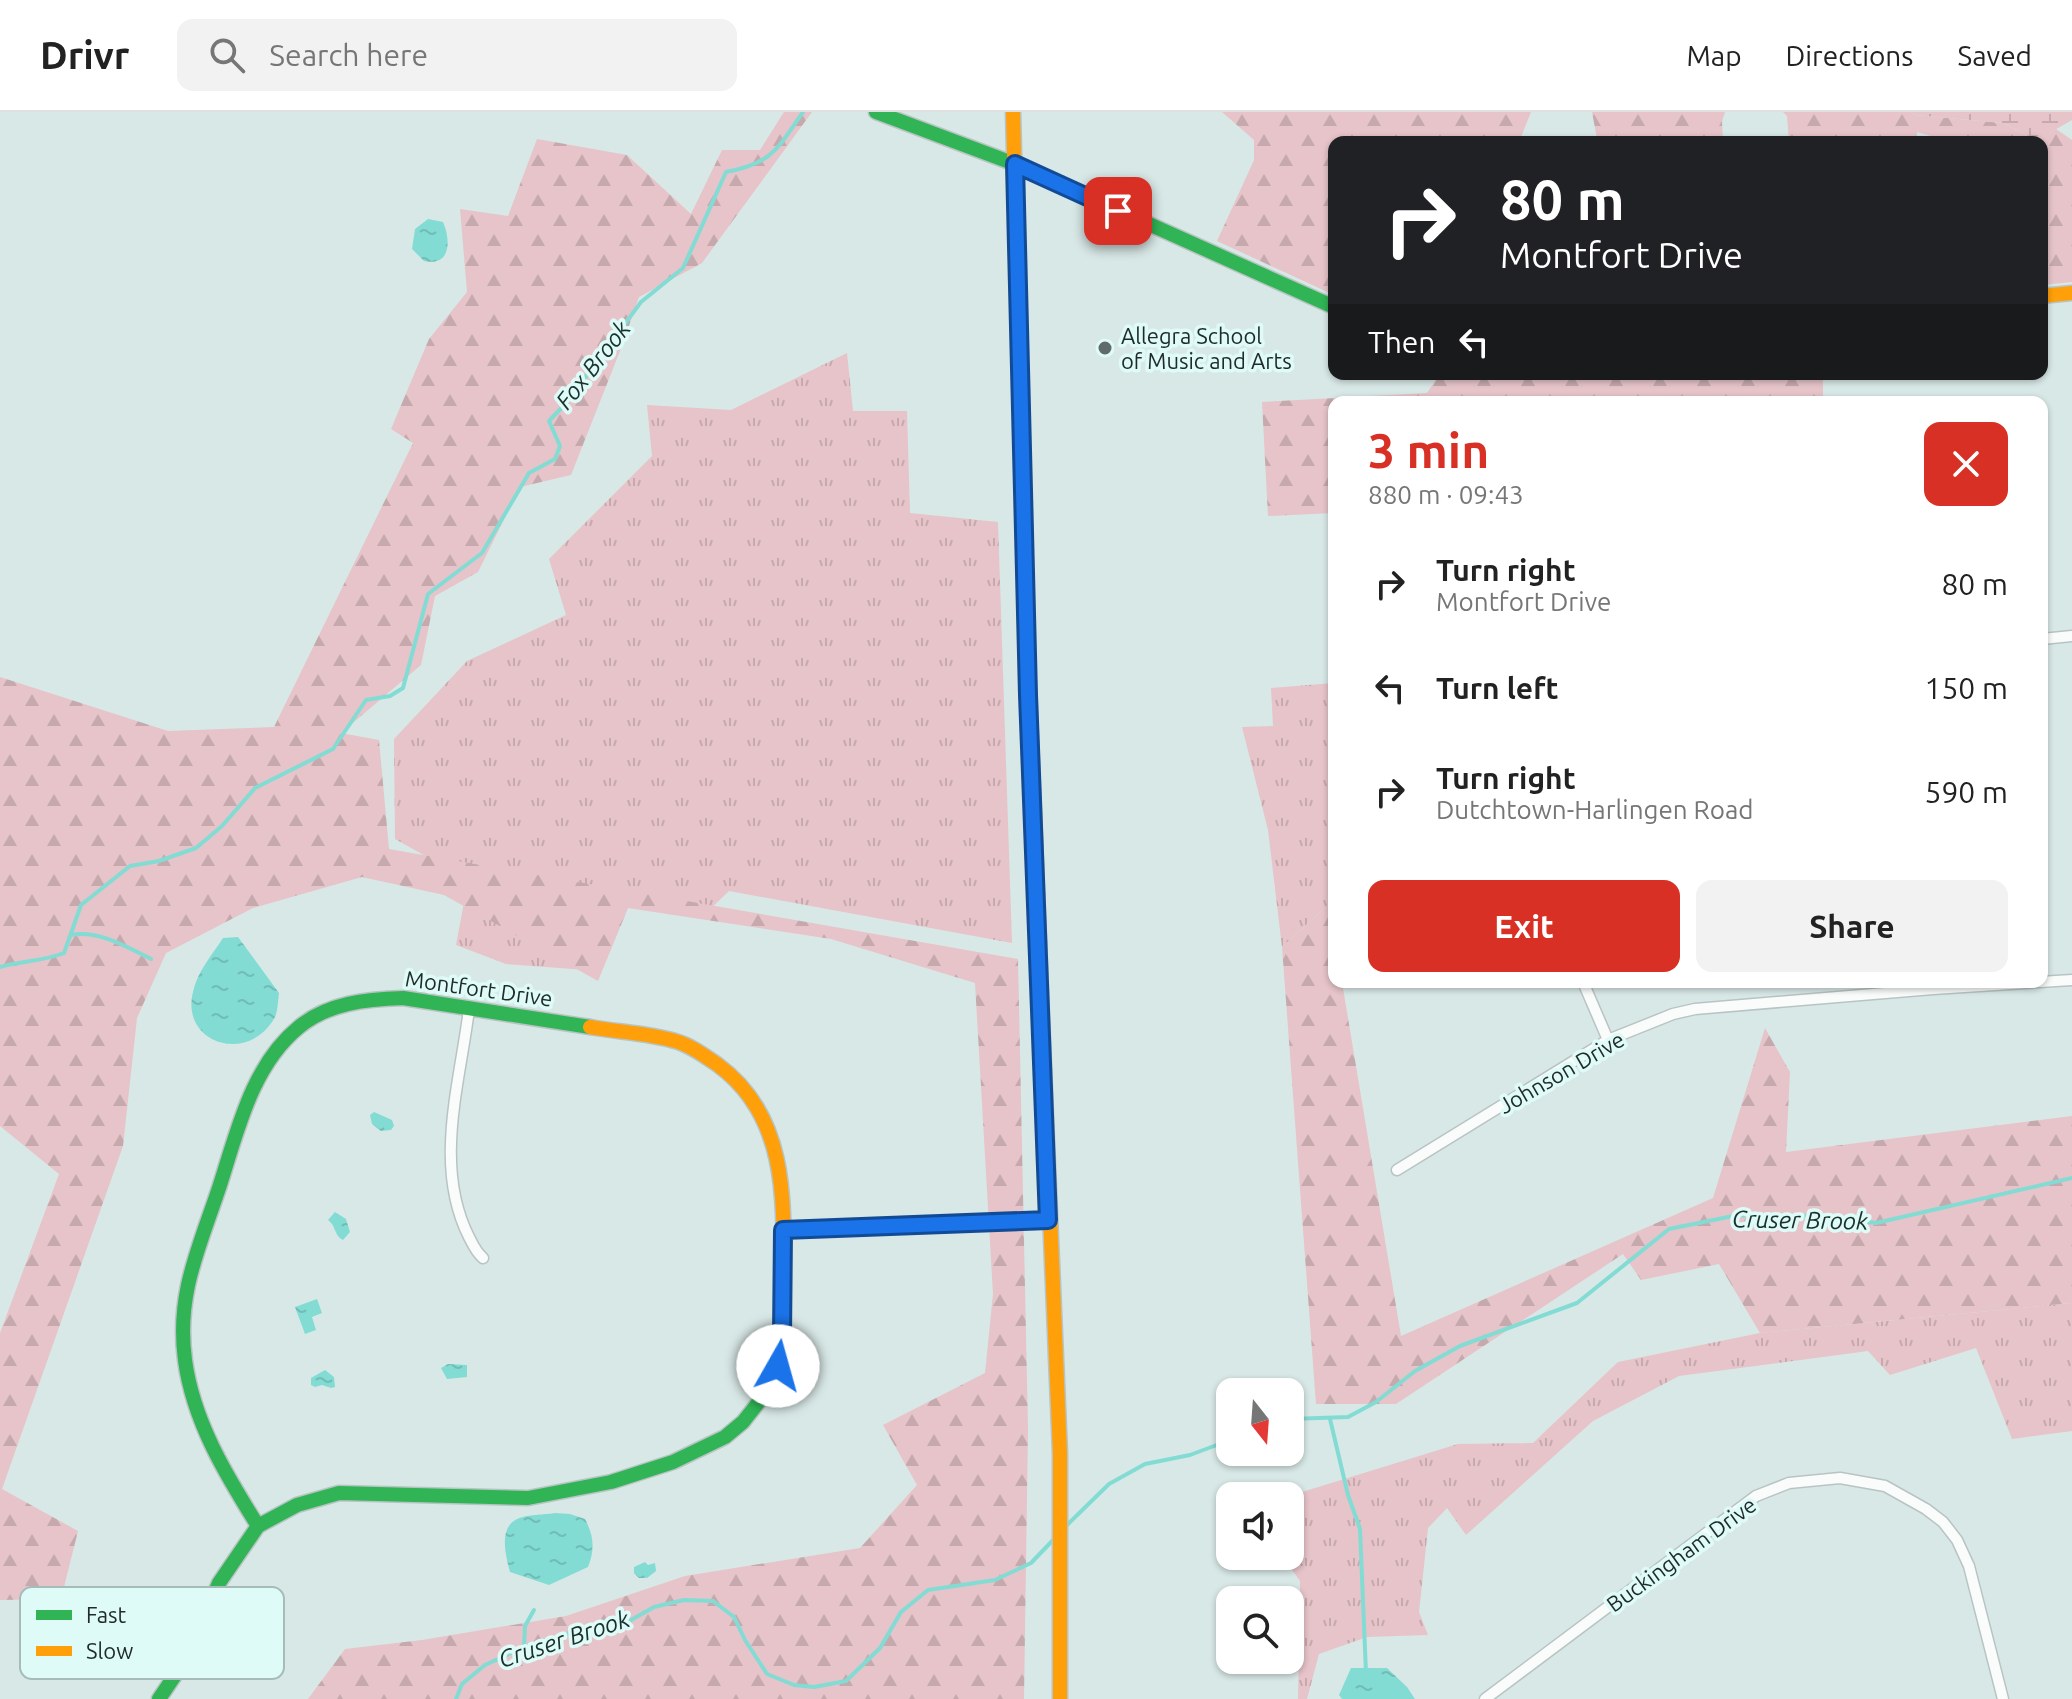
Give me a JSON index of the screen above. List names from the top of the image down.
{
  "streets": {
    "main road": ["Montfort Drive"],
    "street": ["Johnson Drive", "Buckingham Drive"]
  },
  "water": ["Fox Brook", "Cruser Brook"],
  "places": ["Allegra School of Music and Arts"],
  "legend": ["Fast", "Slow"],
  "north": "bottom",
  "page": {
    "header": "Drivr",
    "search": "Search here",
    "nav": ["Map", "Directions", "Saved"],
    "turn": ["80 m", "Montfort Drive"],
    "then": "Then",
    "heading": ["3 min", "880 m · 09:43"],
    "list": [
      {
        "name": "Turn right",
        "note": "Montfort Drive",
        "value": "80 m"
      },
      {
        "name": "Turn left",
        "value": "150 m"
      },
      {
        "name": "Turn right",
        "note": "Dutchtown-Harlingen Road",
        "value": "590 m"
      }
    ],
    "buttons": ["Exit", "Share"]
  }
}
